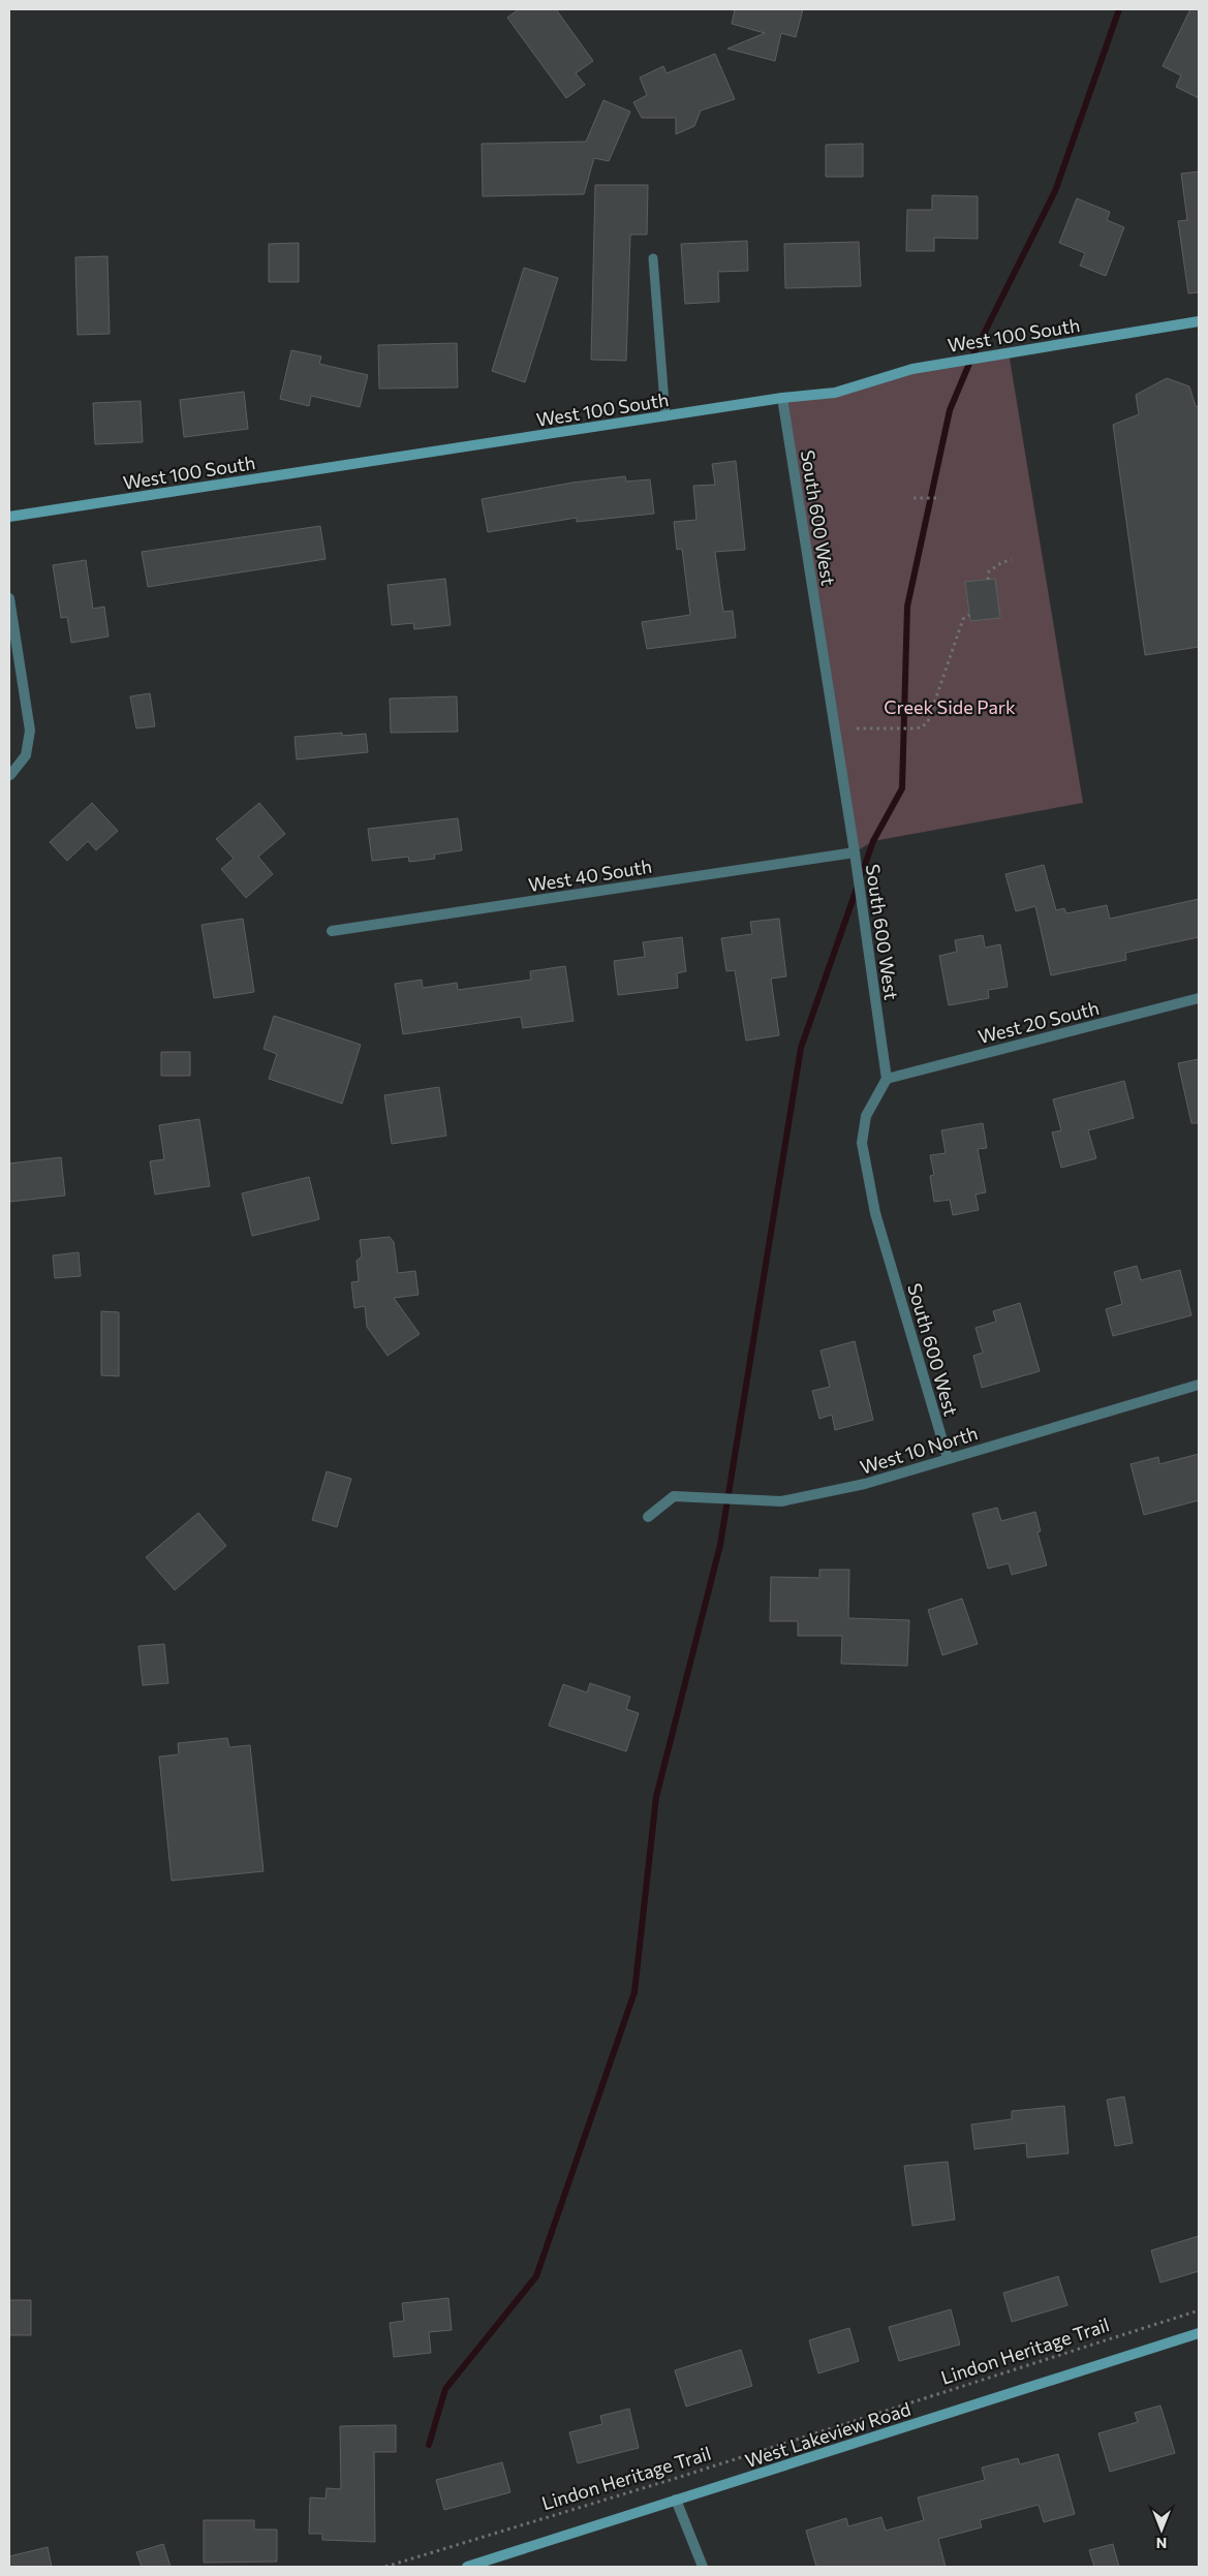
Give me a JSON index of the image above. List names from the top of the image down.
{
  "streets": {
    "street": [
      "West 100 South",
      "South 600 West",
      "West 40 South",
      "West 20 South",
      "West 10 North",
      "West Lakeview Road"
    ],
    "path": ["Lindon Heritage Trail"]
  },
  "crossings": [
    ["West 100 South", "South 600 West"],
    ["South 600 West", "West 40 South"],
    ["South 600 West", "West 20 South"],
    ["South 600 West", "West 10 North"]
  ],
  "parks": ["Creek Side Park"],
  "north": "bottom"
}
